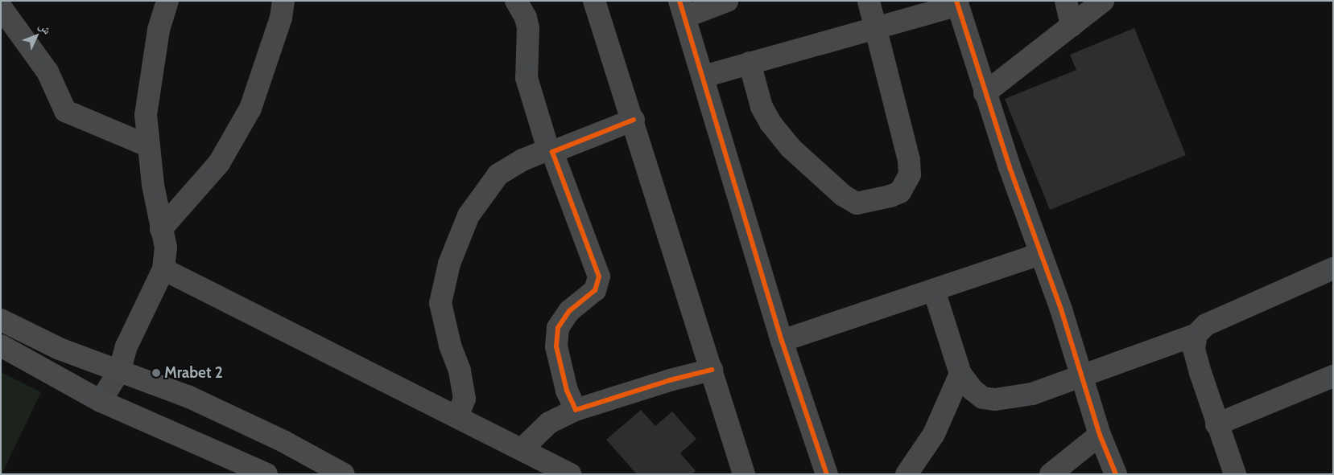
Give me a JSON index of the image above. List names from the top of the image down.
{
  "places": ["Mrabet 2"],
  "north": "top right"
}
